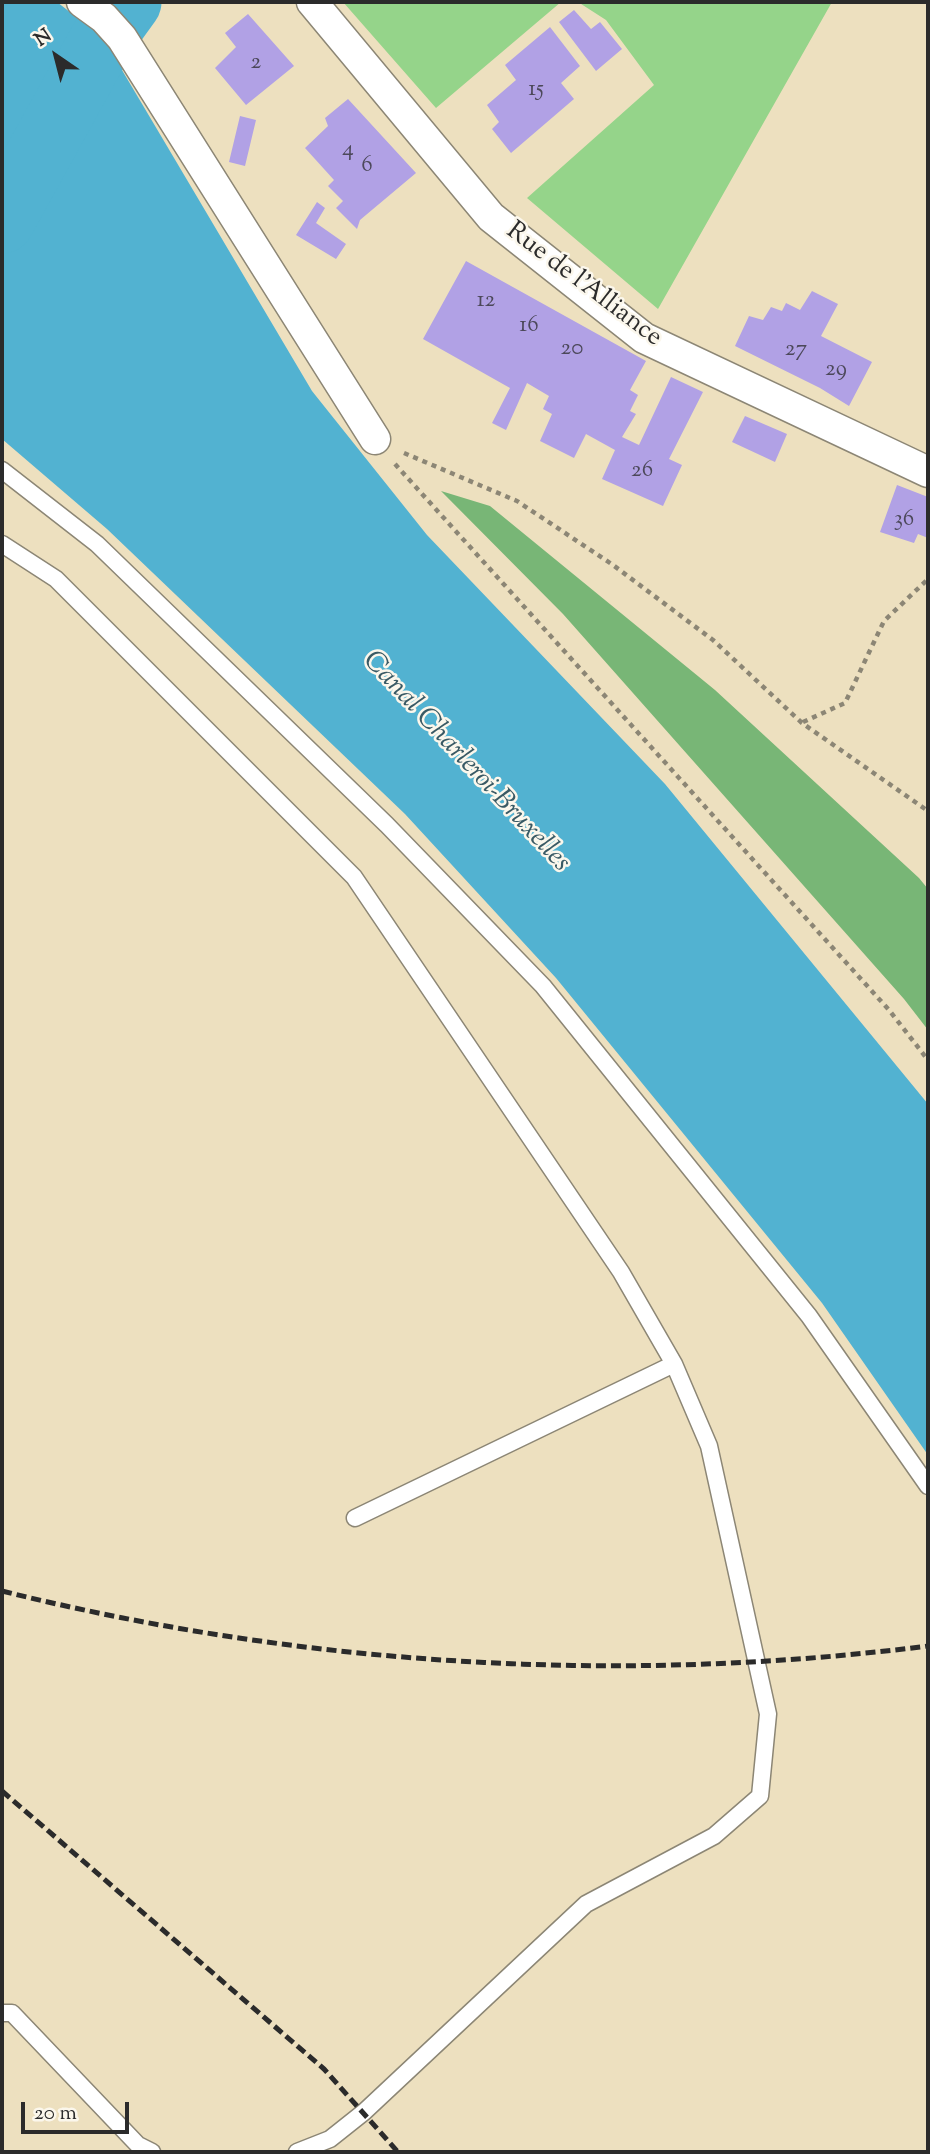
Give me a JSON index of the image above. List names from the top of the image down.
{
  "streets": {
    "street": ["Rue de l'Alliance"]
  },
  "water": ["Canal Charleroi-Bruxelles"],
  "house_numbers": [
    "2",
    "15",
    "4",
    "6",
    "12",
    "16",
    "20",
    "27",
    "29",
    "26",
    "36"
  ],
  "scale_bar": "20 m",
  "north": "top left"
}
